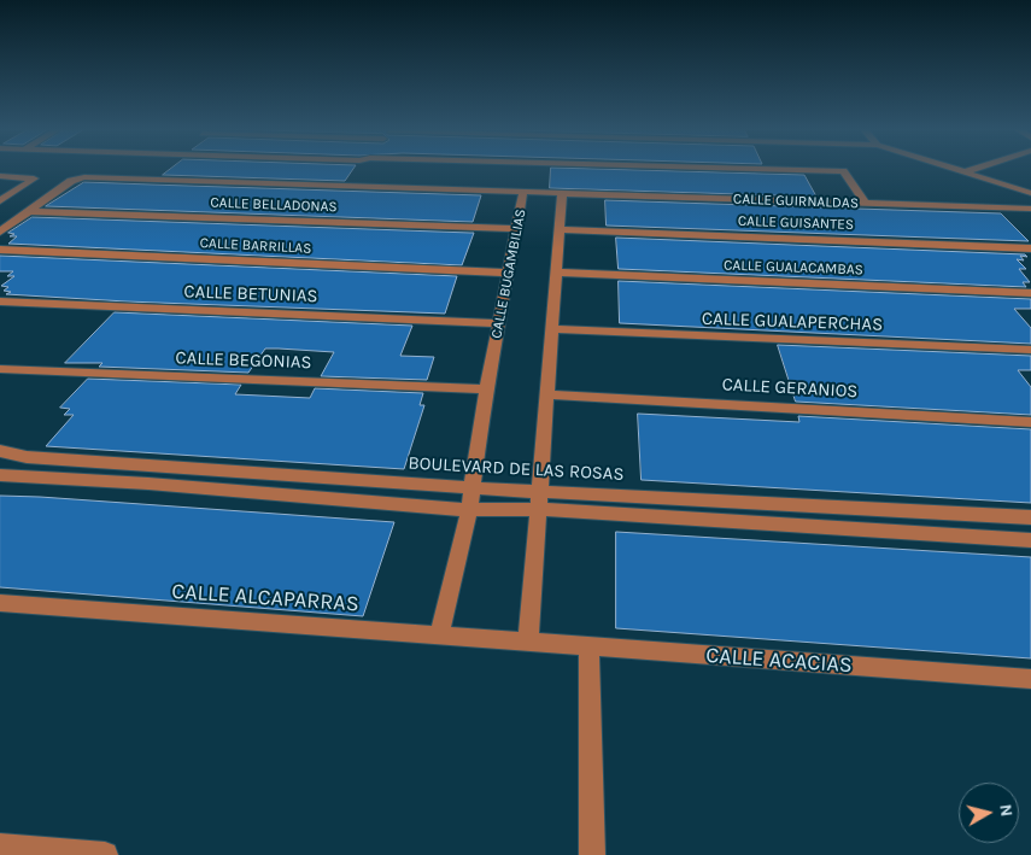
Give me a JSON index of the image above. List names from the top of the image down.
{
  "streets": {
    "street": [
      "CALLE GUIRNALDAS",
      "CALLE BELLADONAS",
      "CALLE GUISANTES",
      "CALLE BARRILLAS",
      "CALLE GUALACAMBAS",
      "CALLE BUGAMBILIAS",
      "CALLE BETUNIAS",
      "CALLE GUALAPERCHAS",
      "CALLE BEGONIAS",
      "CALLE GERANIOS",
      "BOULEVARD DE LAS ROSAS",
      "CALLE ALCAPARRAS",
      "CALLE ACACIAS"
    ]
  },
  "crossings": [
    ["CALLE GUIRNALDAS", "CALLE BUGAMBILIAS"],
    ["CALLE BELLADONAS", "CALLE BUGAMBILIAS"],
    ["CALLE BARRILLAS", "CALLE BUGAMBILIAS"],
    ["CALLE BUGAMBILIAS", "CALLE BETUNIAS"],
    ["CALLE BUGAMBILIAS", "CALLE BEGONIAS"],
    ["CALLE BUGAMBILIAS", "BOULEVARD DE LAS ROSAS"],
    ["CALLE BUGAMBILIAS", "CALLE ALCAPARRAS"],
    ["CALLE ALCAPARRAS", "CALLE ACACIAS"]
  ],
  "north": "right"
}
